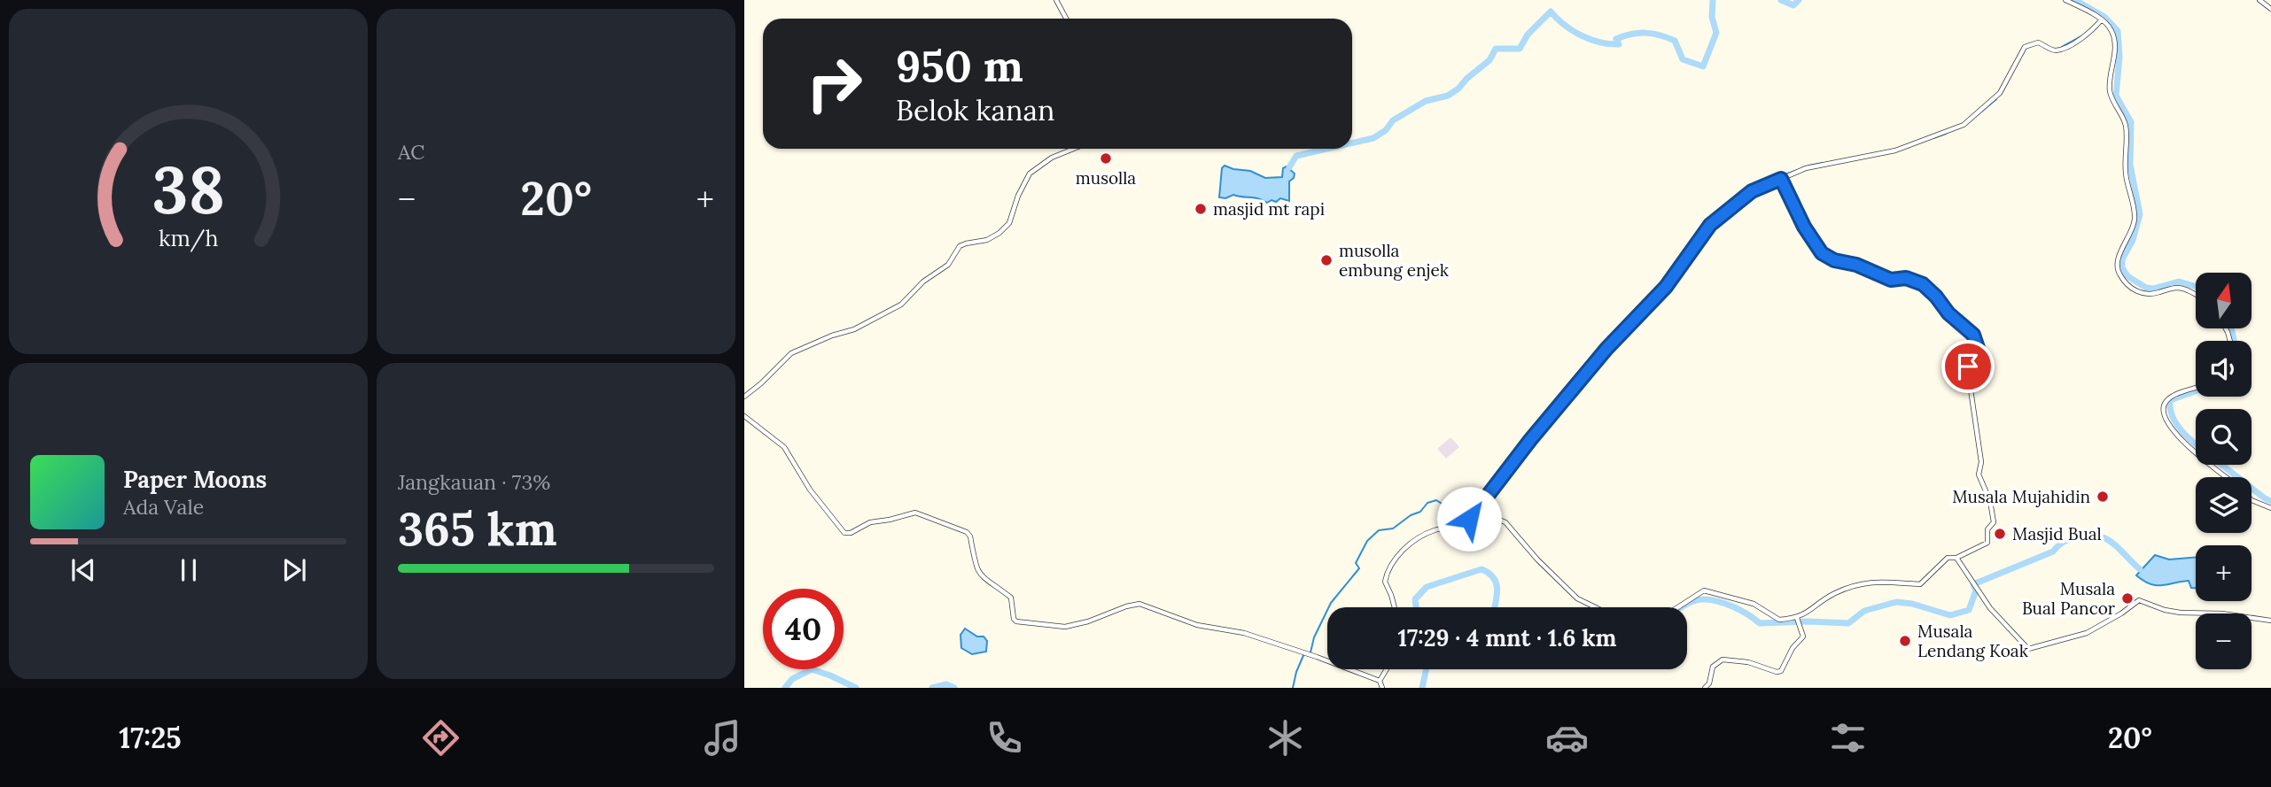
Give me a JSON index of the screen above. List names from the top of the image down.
{
  "places": [
    "musolla",
    "masjid mt rapi",
    "musolla embung enjek",
    "Musala Mujahidin",
    "Masjid Bual",
    "Musala Bual Pancor",
    "Musala Lendang Koak"
  ],
  "north": "top",
  "page": {
    "tile": [
      "AC",
      ["Jangkauan · 73%", "365 km"]
    ],
    "turn": ["950 m", "Belok kanan"],
    "heat": ["−", "20°", "+"],
    "map_buttons": ["+", "−"],
    "song": ["Paper Moons", "Ada Vale"],
    "limit": "40",
    "trip": "17:29 · 4 mnt · 1.6 km",
    "tabs": ["17:25", "20°"],
    "gauge": ["38", "km/h"]
  }
}
